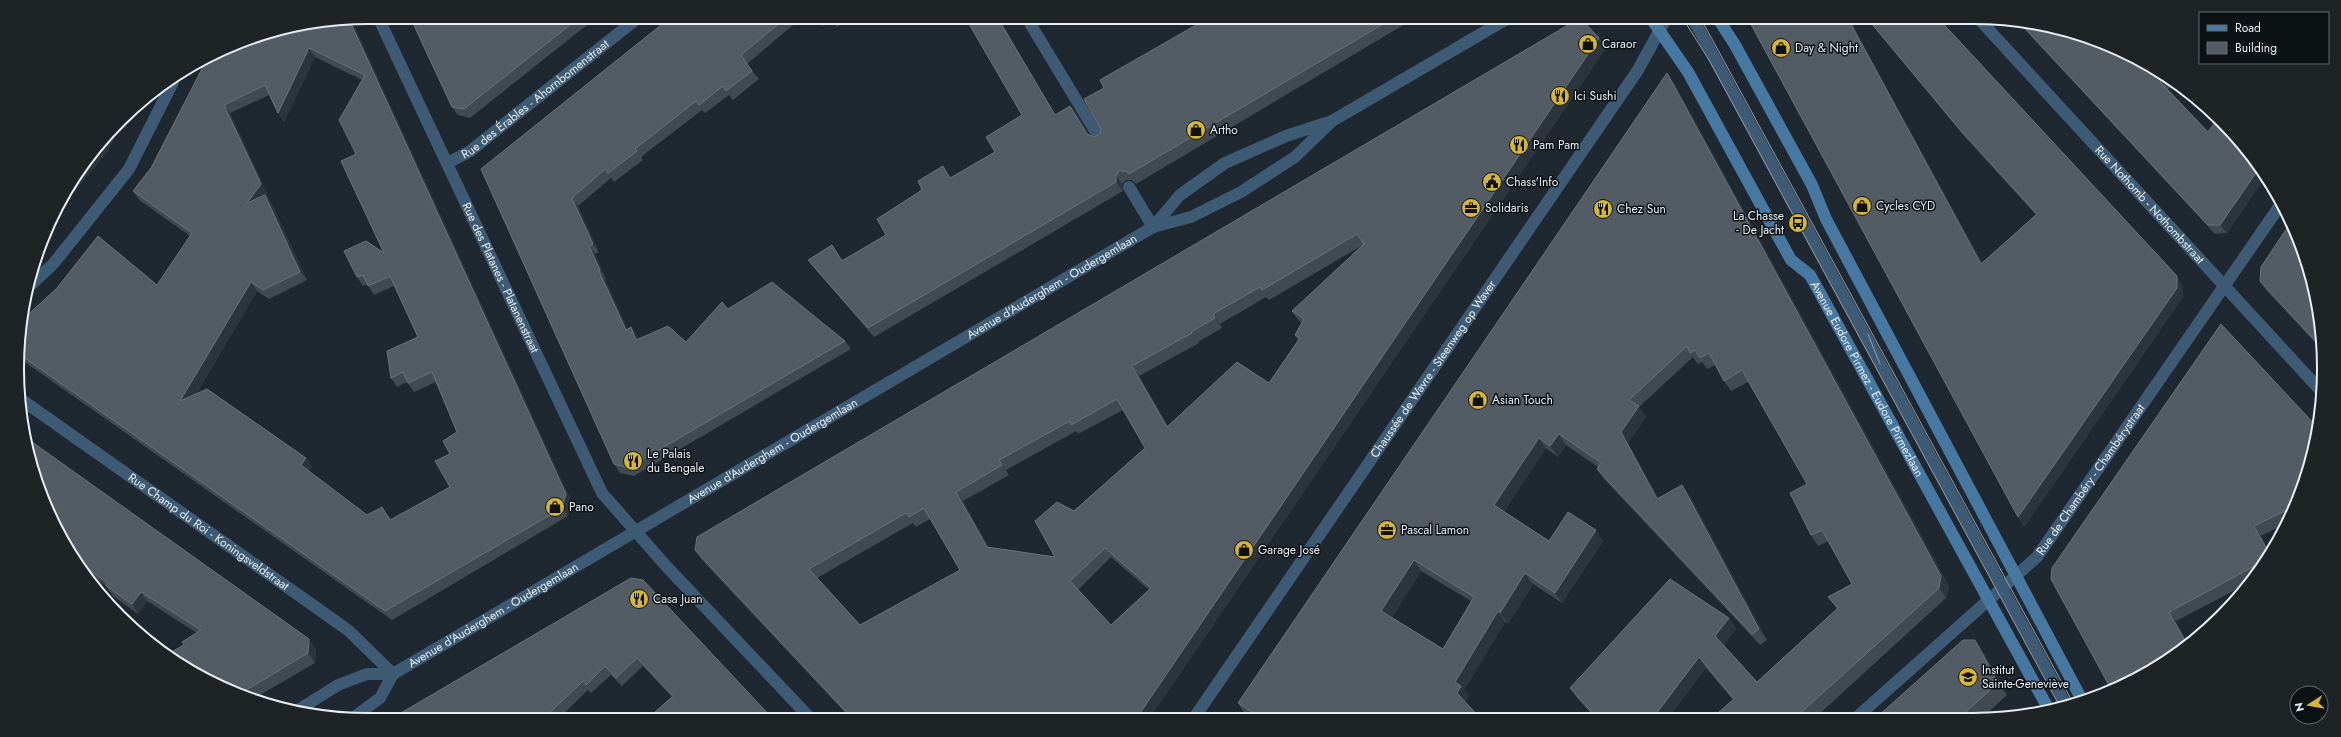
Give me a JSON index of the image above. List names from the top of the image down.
{
  "streets": {
    "main road": ["Avenue Eudore Pirmez - Eudore Pirmezlaan"],
    "street": [
      "Rue des Érables - Ahornbomenstraat",
      "Rue Nothomb - Nothombstraat",
      "Rue des Platanes - Platanenstraat",
      "Avenue d'Auderghem - Oudergemlaan",
      "Chaussée de Wavre - Steenweg op Waver",
      "Rue de Chambéry - Chambérystraat",
      "Rue Champ du Roi - Koningsveldstraat"
    ]
  },
  "crossings": [
    ["Rue des Érables - Ahornbomenstraat", "Rue des Platanes - Platanenstraat"],
    ["Rue Nothomb - Nothombstraat", "Rue de Chambéry - Chambérystraat"],
    ["Rue des Platanes - Platanenstraat", "Avenue d'Auderghem - Oudergemlaan"],
    ["Avenue d'Auderghem - Oudergemlaan", "Rue Champ du Roi - Koningsveldstraat"],
    ["Chaussée de Wavre - Steenweg op Waver", "Avenue Eudore Pirmez - Eudore Pirmezlaan"],
    ["Avenue Eudore Pirmez - Eudore Pirmezlaan", "Rue de Chambéry - Chambérystraat"]
  ],
  "places": {
    "shop": [
      "Caraor",
      "Day & Night",
      "Artho",
      "Cycles CYD",
      "Asian Touch",
      "Pano",
      "Garage José"
    ],
    "restaurant": [
      "Ici Sushi",
      "Pam Pam",
      "Chez Sun",
      "Le Palais du Bengale",
      "Casa Juan"
    ],
    "public building": ["Chass'Info"],
    "office": ["Solidaris", "Pascal Lamon"],
    "bus stop": ["La Chasse - De Jacht"],
    "school or university": ["Institut Sainte-Geneviève"]
  },
  "legend": ["Road", "Building"],
  "north": "left"
}
